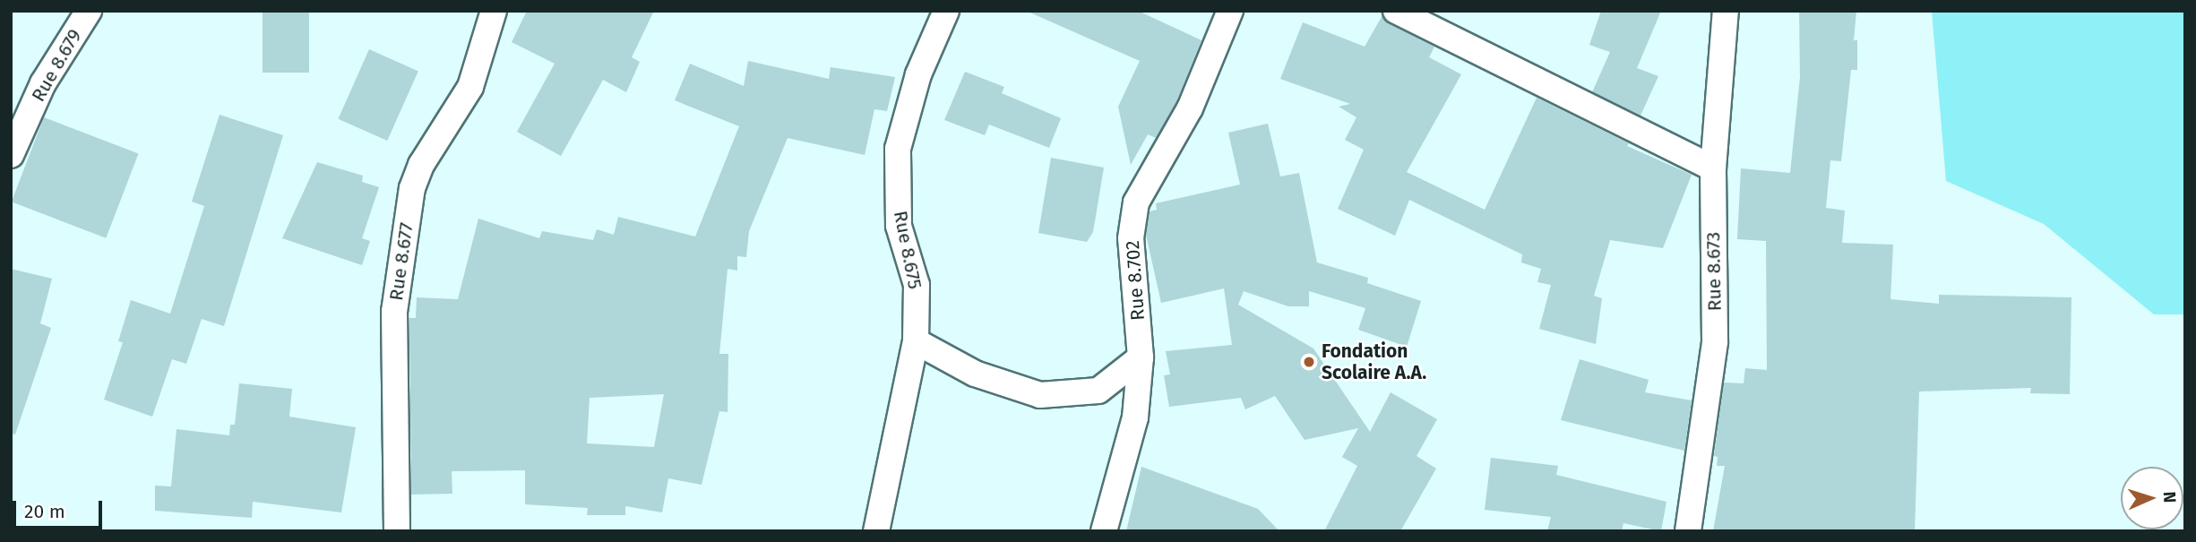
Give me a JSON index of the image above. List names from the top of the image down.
{
  "streets": {
    "street": [
      "Rue 8.679",
      "Rue 8.675",
      "Rue 8.677",
      "Rue 8.673",
      "Rue 8.702"
    ]
  },
  "places": ["Fondation Scolaire A.A."],
  "scale_bar": "20 m",
  "north": "right"
}
